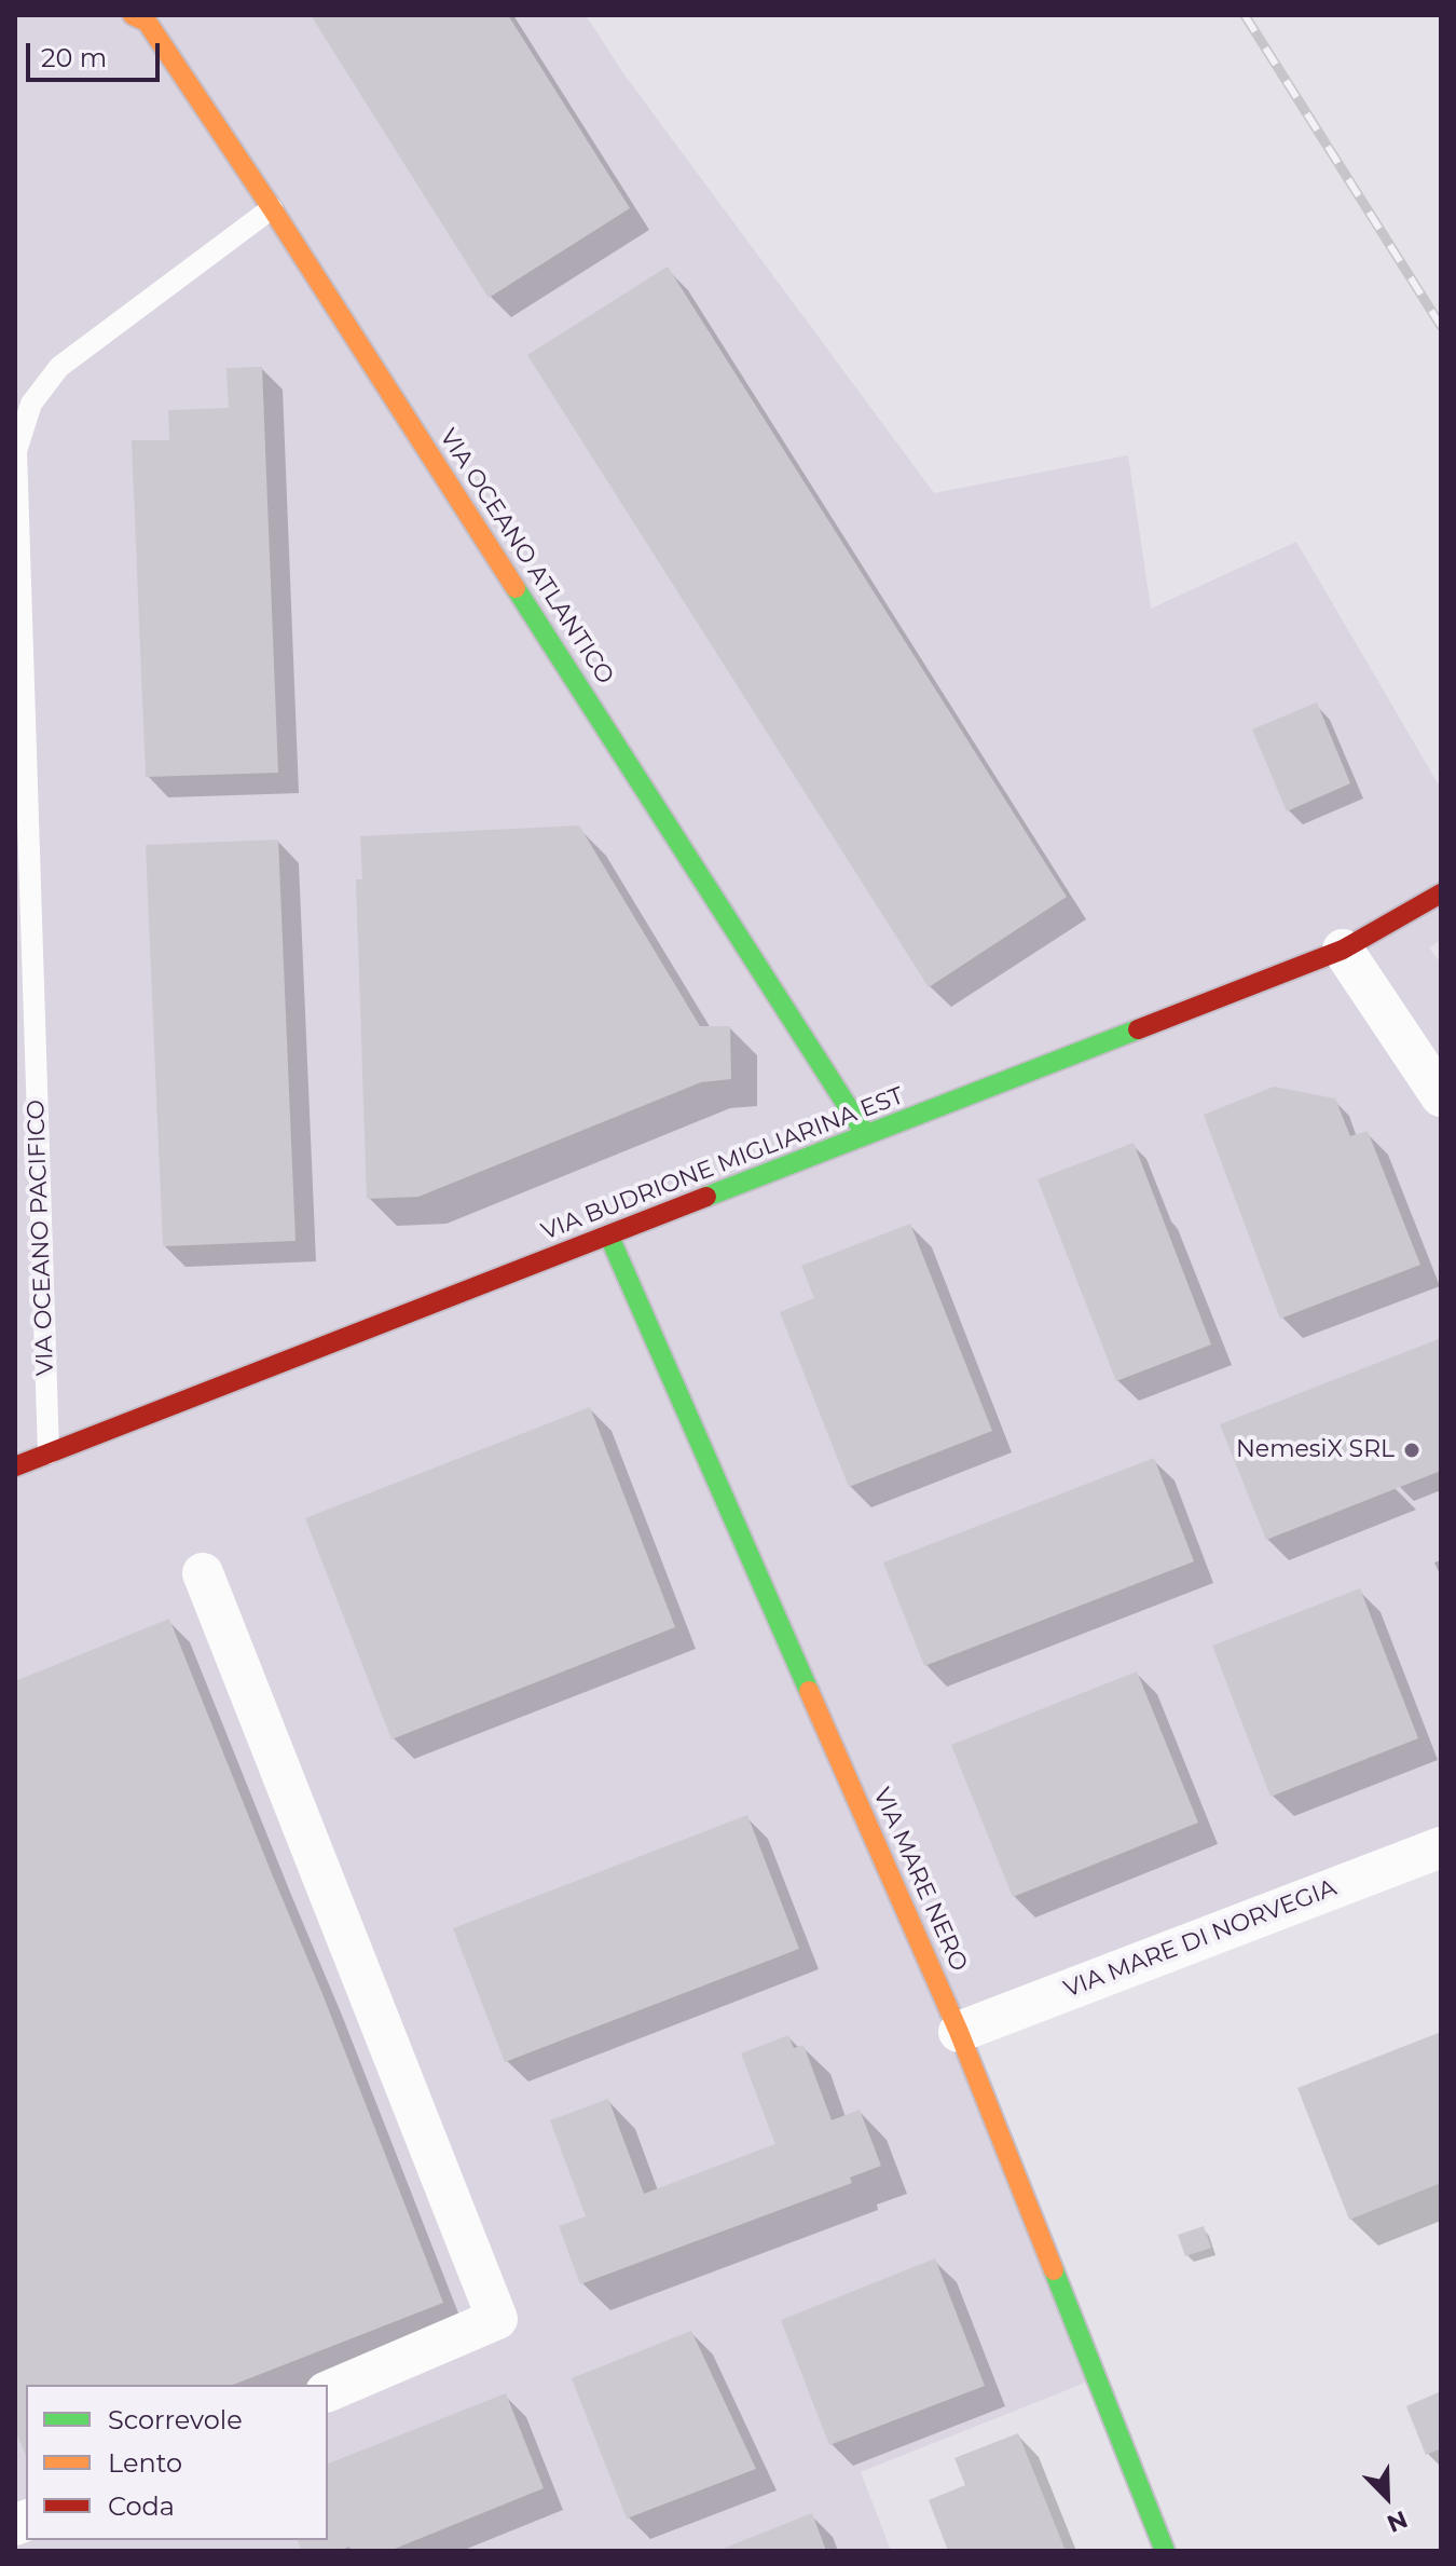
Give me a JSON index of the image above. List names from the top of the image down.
{
  "streets": {
    "street": [
      "VIA OCEANO ATLANTICO",
      "VIA BUDRIONE MIGLIARINA EST",
      "VIA MARE NERO",
      "VIA MARE DI NORVEGIA"
    ],
    "lane": ["VIA OCEANO PACIFICO"]
  },
  "crossings": [
    ["VIA OCEANO ATLANTICO", "VIA BUDRIONE MIGLIARINA EST"],
    ["VIA OCEANO ATLANTICO", "VIA OCEANO PACIFICO"],
    ["VIA BUDRIONE MIGLIARINA EST", "VIA OCEANO PACIFICO"],
    ["VIA BUDRIONE MIGLIARINA EST", "VIA MARE NERO"],
    ["VIA MARE NERO", "VIA MARE DI NORVEGIA"]
  ],
  "places": ["NemesiX SRL"],
  "legend": ["Scorrevole", "Lento", "Coda"],
  "scale_bar": "20 m",
  "north": "bottom right"
}
